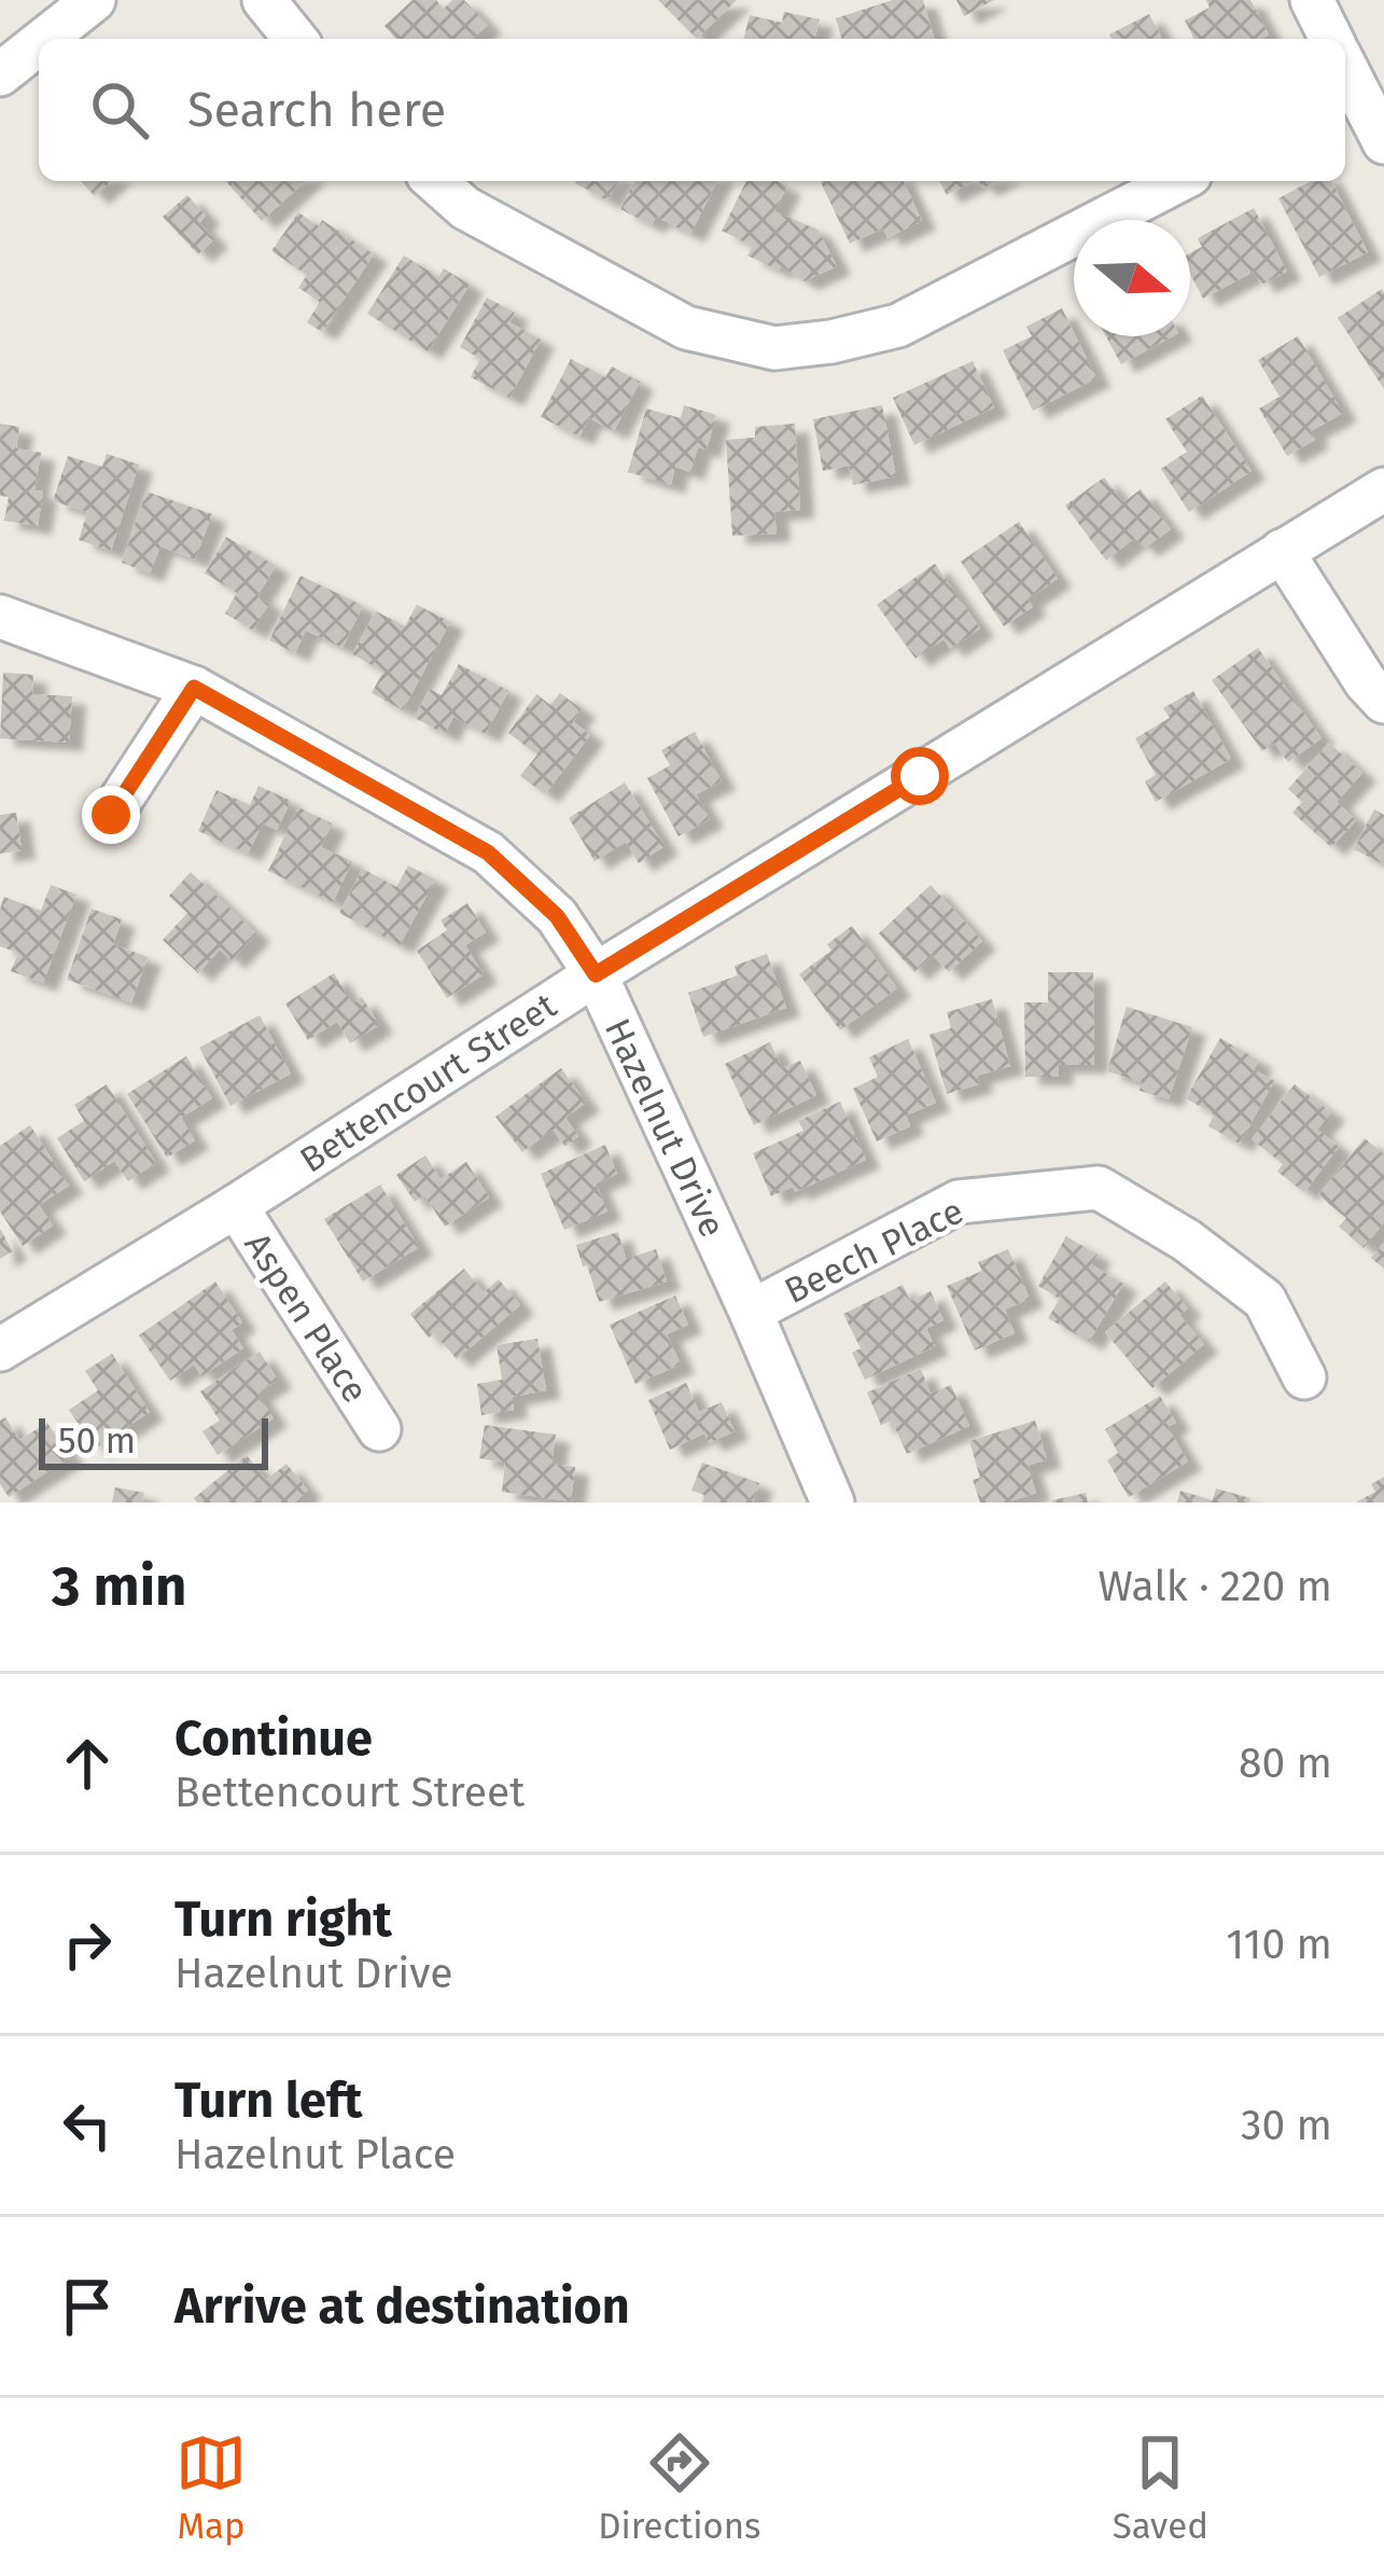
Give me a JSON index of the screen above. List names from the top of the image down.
{
  "streets": {
    "street": [
      "Bettencourt Street",
      "Hazelnut Drive",
      "Beech Place",
      "Aspen Place"
    ]
  },
  "crossings": [
    ["Bettencourt Street", "Hazelnut Drive"],
    ["Bettencourt Street", "Aspen Place"],
    ["Hazelnut Drive", "Beech Place"]
  ],
  "scale_bar": "50 m",
  "north": "right",
  "page": {
    "search": "Search here",
    "scale": "50 m",
    "heading": ["3 min", "Walk · 220 m"],
    "list": [
      ["Continue", "Bettencourt Street", "80 m"],
      ["Turn right", "Hazelnut Drive", "110 m"],
      ["Turn left", "Hazelnut Place", "30 m"],
      "Arrive at destination"
    ],
    "nav": ["Map", "Directions", "Saved"]
  }
}
